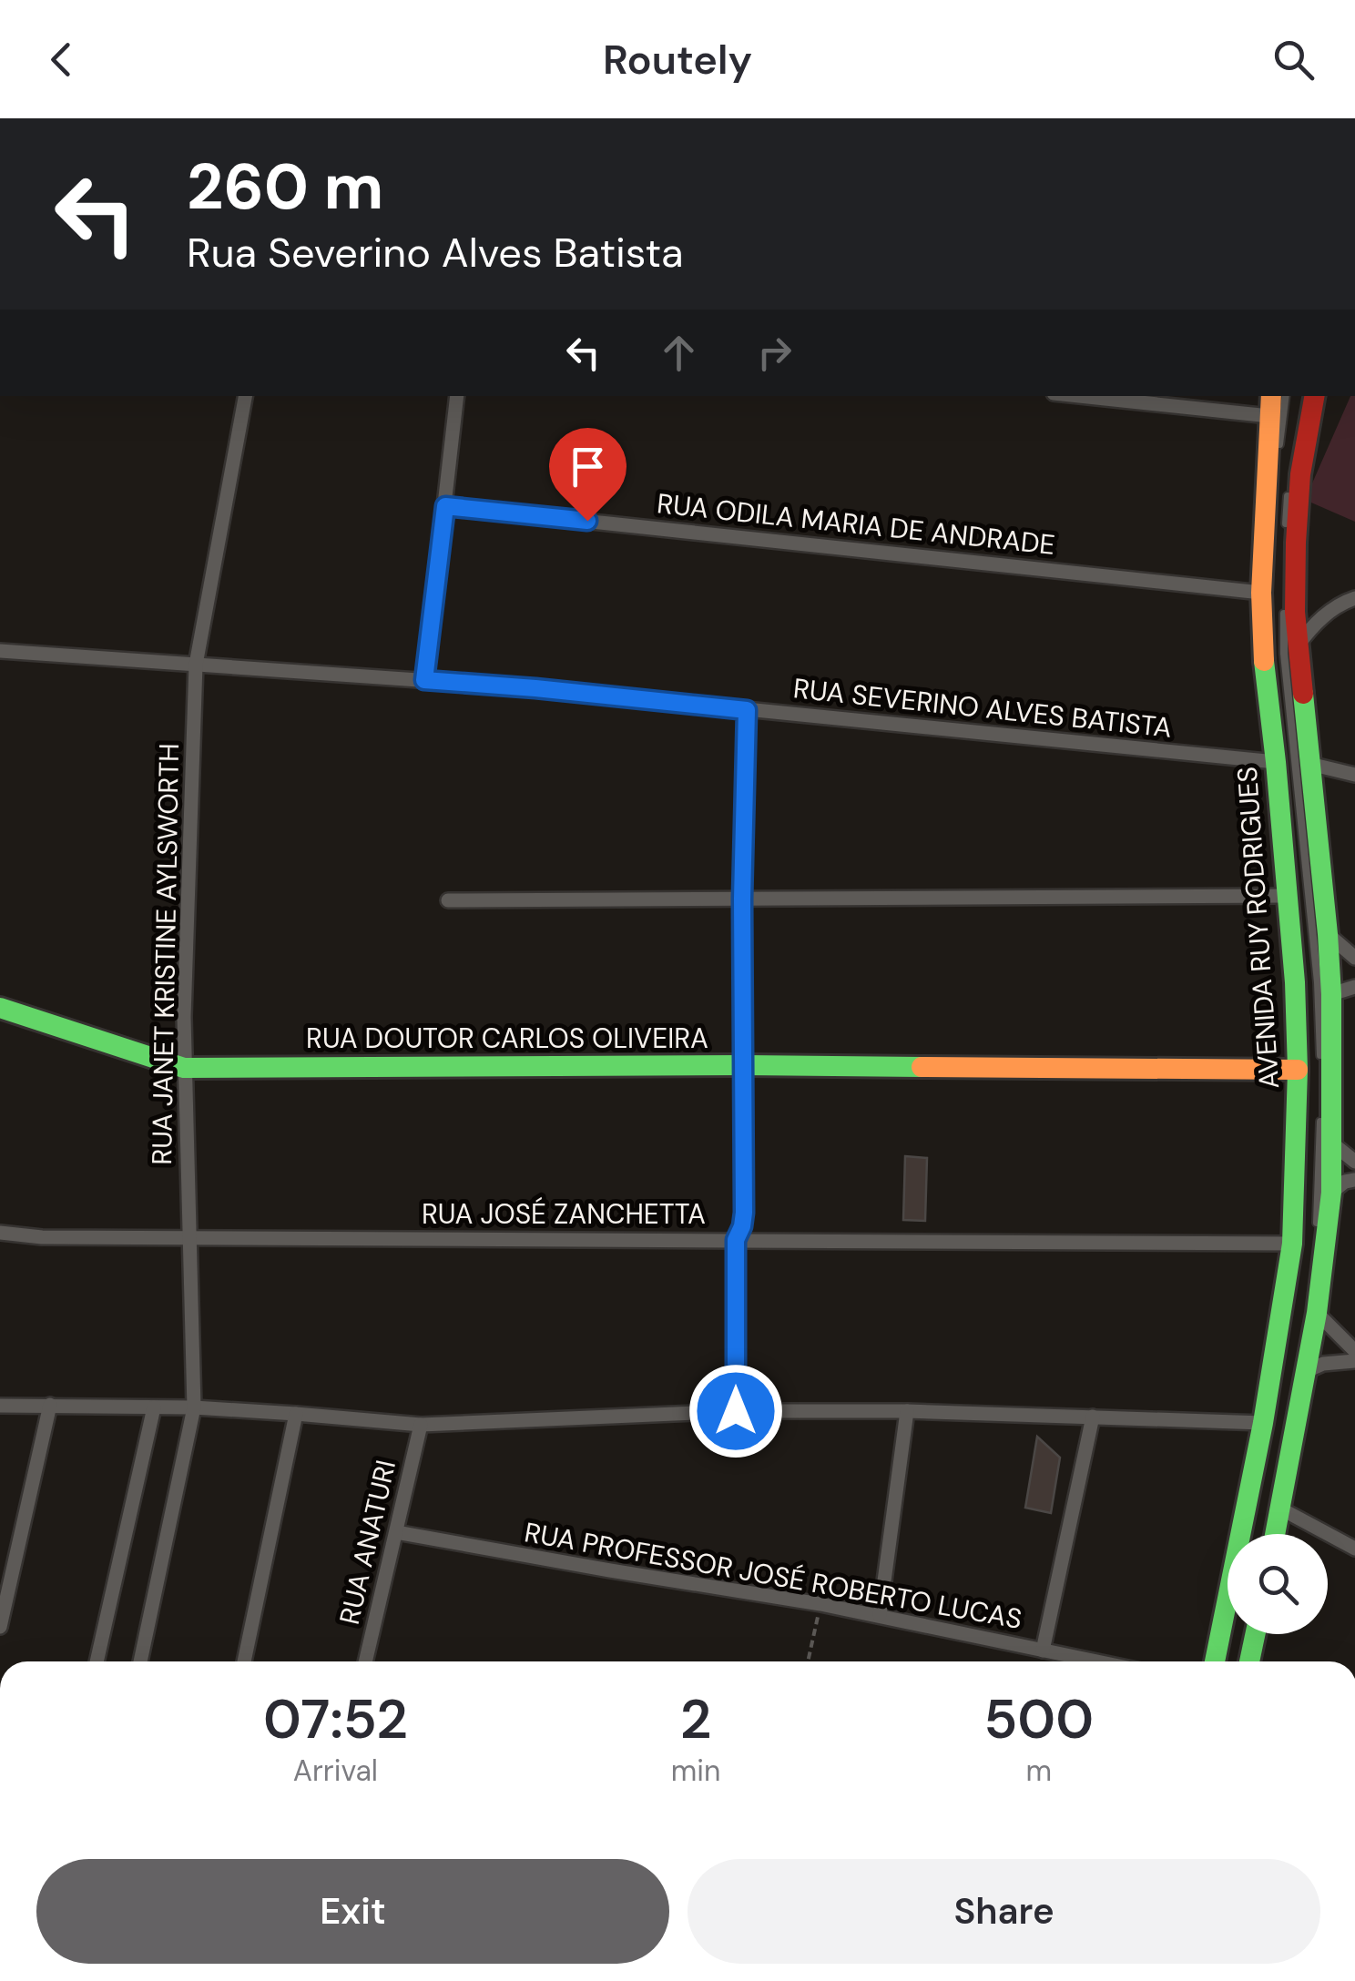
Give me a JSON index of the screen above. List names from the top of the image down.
{
  "streets": {
    "main road": ["AVENIDA RUY RODRIGUES", "RUA DOUTOR CARLOS OLIVEIRA"],
    "street": [
      "RUA ODILA MARIA DE ANDRADE",
      "RUA SEVERINO ALVES BATISTA",
      "RUA JANET KRISTINE AYLSWORTH",
      "RUA JOSÉ ZANCHETTA",
      "RUA ANATURI",
      "RUA PROFESSOR JOSÉ ROBERTO LUCAS"
    ]
  },
  "crossings": [
    ["RUA ODILA MARIA DE ANDRADE", "AVENIDA RUY RODRIGUES"],
    ["RUA SEVERINO ALVES BATISTA", "AVENIDA RUY RODRIGUES"],
    ["RUA SEVERINO ALVES BATISTA", "RUA JANET KRISTINE AYLSWORTH"],
    ["AVENIDA RUY RODRIGUES", "RUA DOUTOR CARLOS OLIVEIRA"],
    ["AVENIDA RUY RODRIGUES", "RUA JOSÉ ZANCHETTA"],
    ["RUA JANET KRISTINE AYLSWORTH", "RUA DOUTOR CARLOS OLIVEIRA"],
    ["RUA JANET KRISTINE AYLSWORTH", "RUA JOSÉ ZANCHETTA"],
    ["RUA ANATURI", "RUA PROFESSOR JOSÉ ROBERTO LUCAS"]
  ],
  "page": {
    "header": "Routely",
    "turn": ["260 m", "Rua Severino Alves Batista"],
    "eta": [
      "07:52",
      "Arrival",
      "2",
      "min",
      "500",
      "m"
    ],
    "buttons": ["Exit", "Share"]
  }
}
